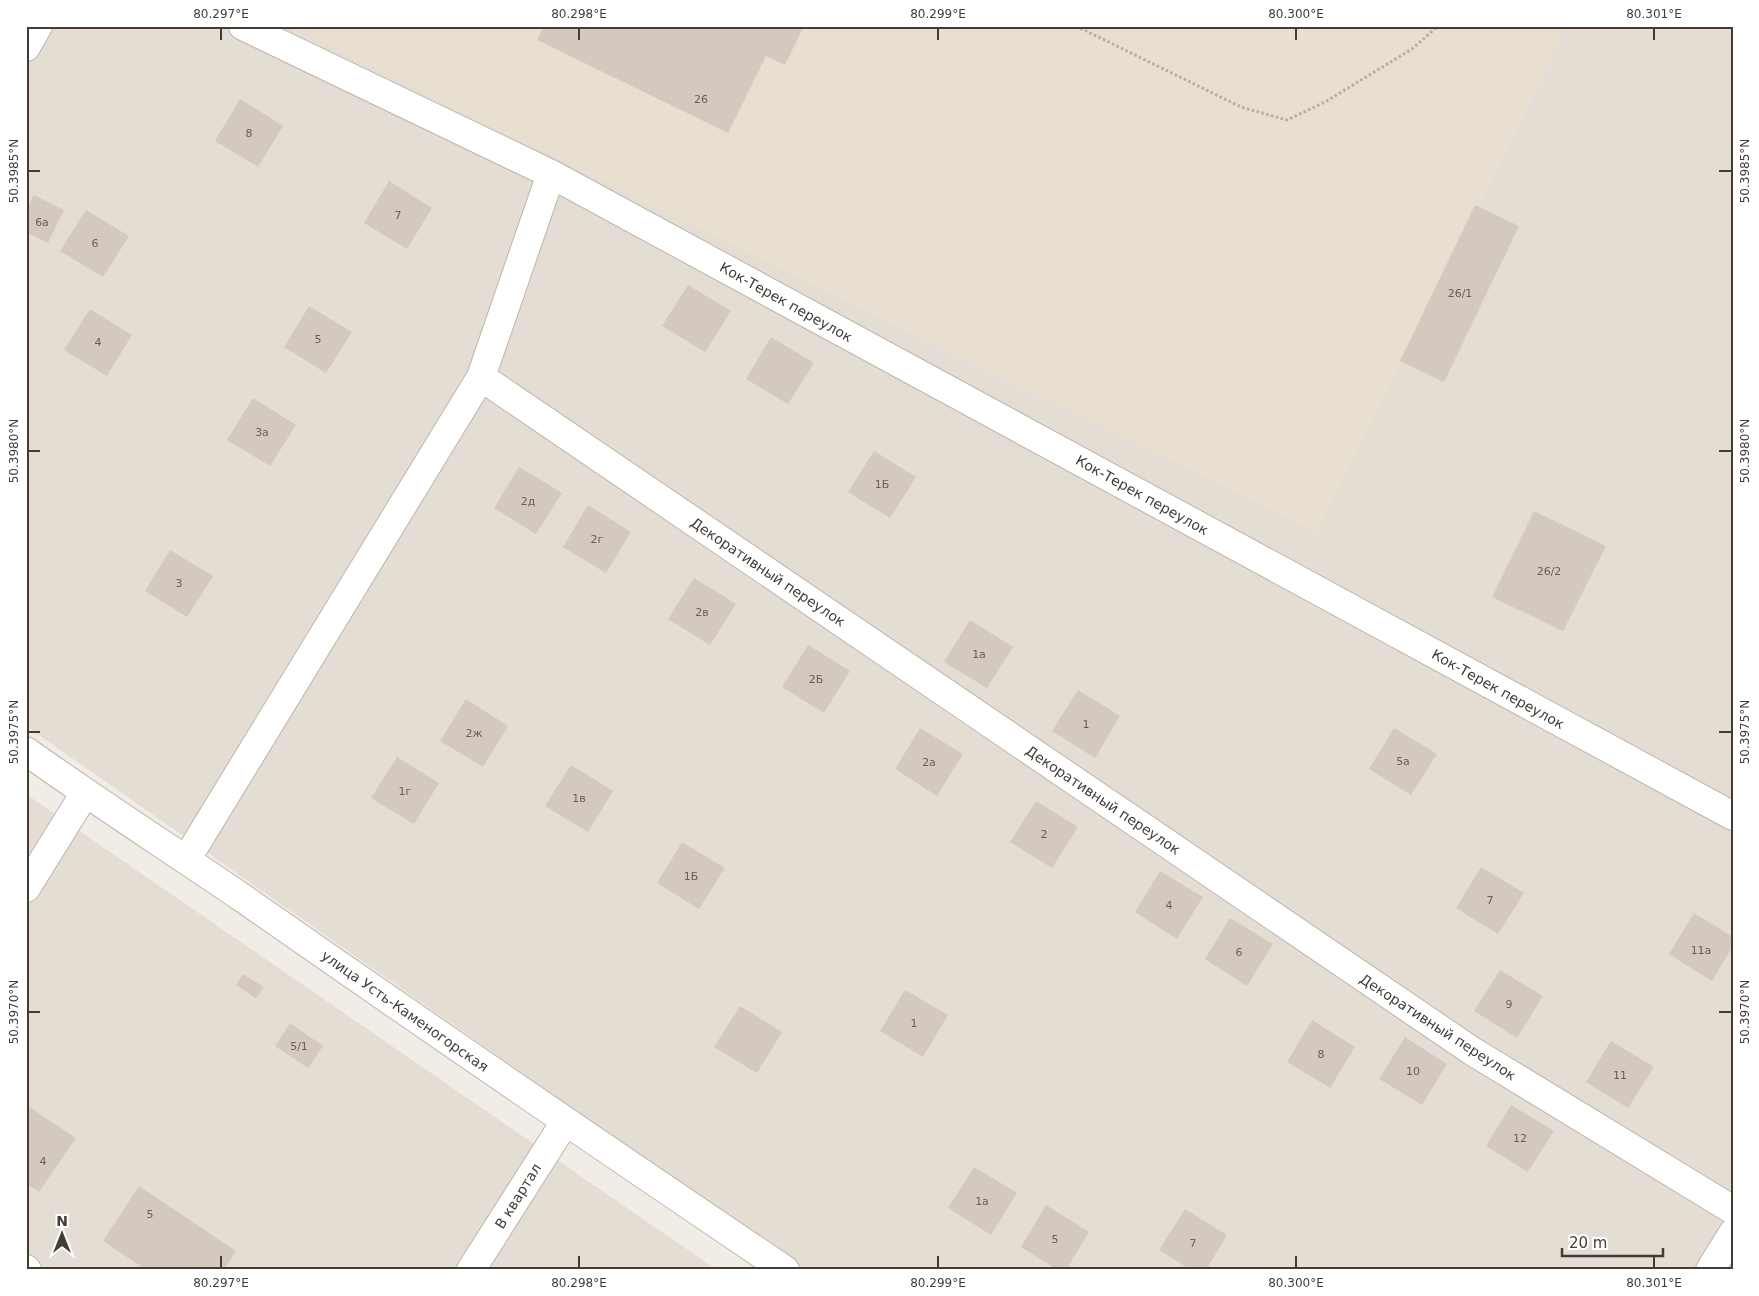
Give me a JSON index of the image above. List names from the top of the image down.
{
  "streets": {
    "street": [
      "Кок-Терек переулок",
      "Декоративный переулок",
      "улица Усть-Каменогорская",
      "В квартал"
    ]
  },
  "crossings": [
    ["улица Усть-Каменогорская", "В квартал"]
  ],
  "house_numbers": [
    "26",
    "8",
    "7",
    "6а",
    "6",
    "26/1",
    "5",
    "4",
    "3а",
    "1Б",
    "2д",
    "2г",
    "26/2",
    "3",
    "2в",
    "1а",
    "2Б",
    "1",
    "2ж",
    "5а",
    "2а",
    "1г",
    "1в",
    "2",
    "1Б",
    "7",
    "4",
    "11а",
    "6",
    "9",
    "1",
    "5/1",
    "8",
    "10",
    "11",
    "12",
    "4",
    "1а",
    "5",
    "5",
    "7"
  ],
  "scale_bar": "20 m",
  "north": "top",
  "coordinates": [
    "80.297°E",
    "80.298°E",
    "80.299°E",
    "80.300°E",
    "80.301°E",
    "50.3985°N",
    "50.3980°N",
    "50.3975°N",
    "50.3970°N"
  ]
}
